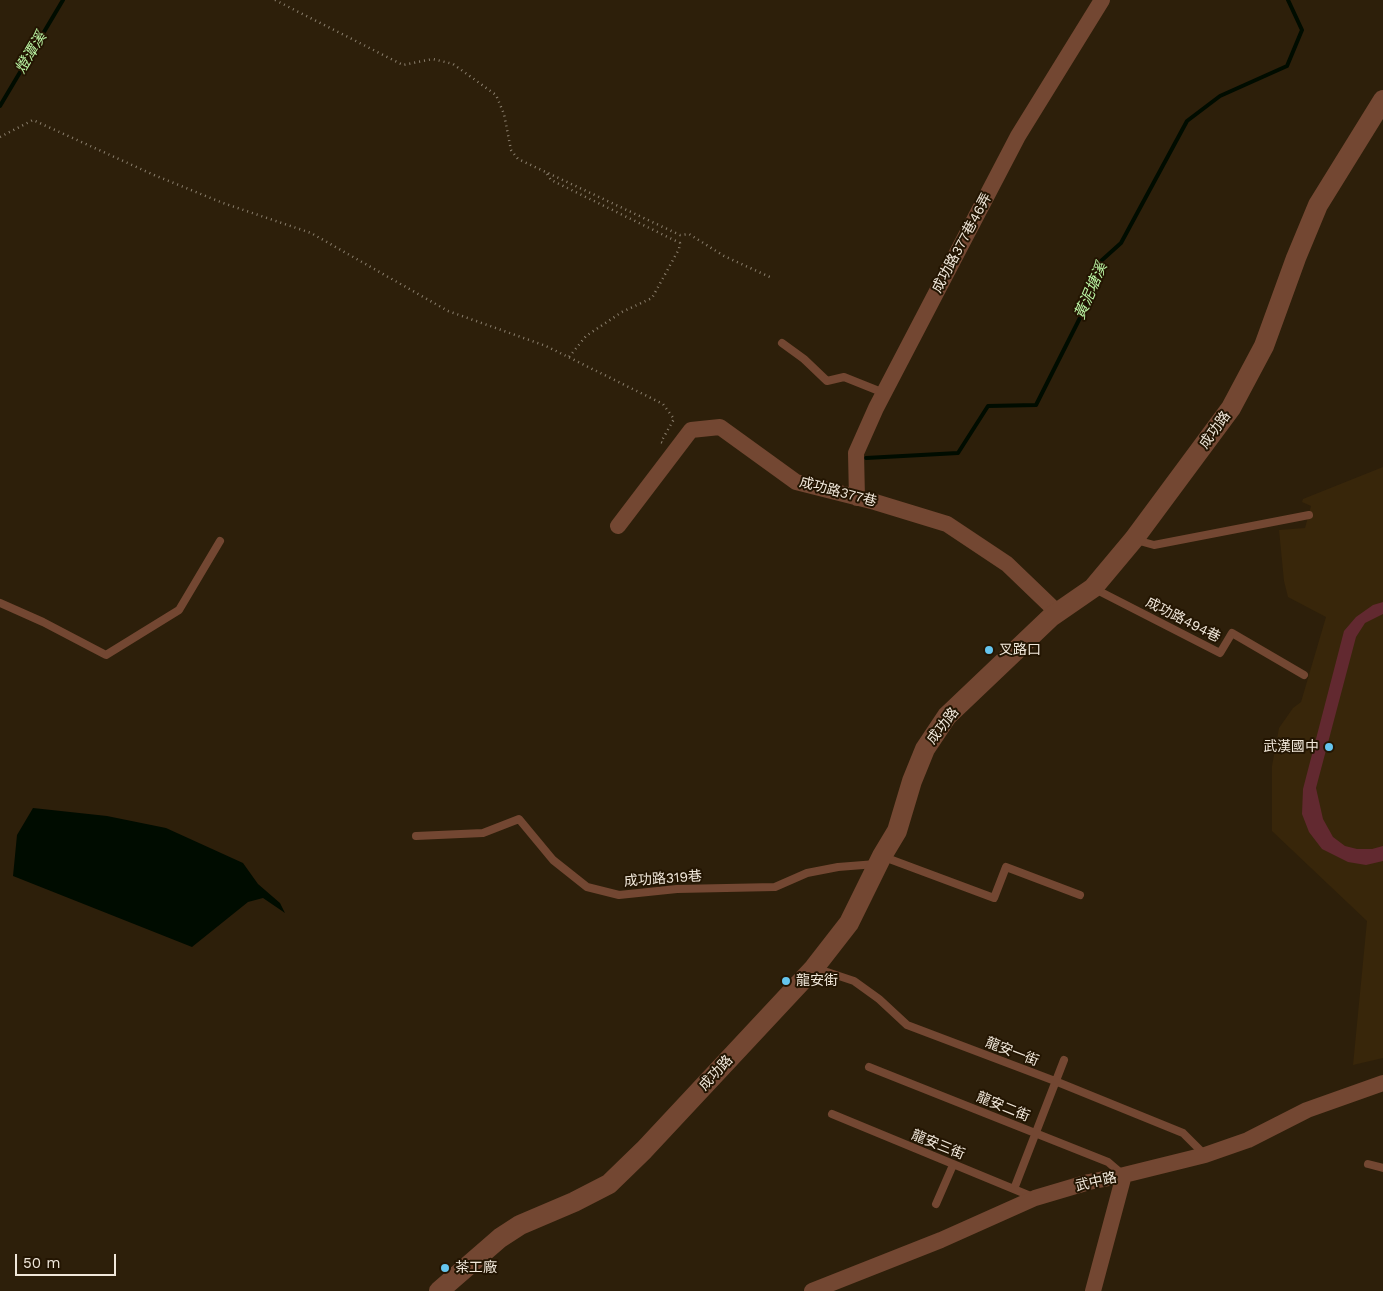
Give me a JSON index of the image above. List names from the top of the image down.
{
  "streets": {
    "street": [
      "成功路377巷46弄",
      "成功路",
      "成功路377巷",
      "武中路"
    ],
    "lane": [
      "成功路494巷",
      "成功路319巷",
      "龍安一街",
      "龍安二街",
      "龍安三街"
    ]
  },
  "crossings": [
    ["成功路377巷46弄", "成功路377巷"],
    ["成功路", "成功路377巷"],
    ["成功路", "成功路494巷"],
    ["成功路", "成功路319巷"],
    ["成功路", "龍安一街"],
    ["龍安一街", "武中路"],
    ["龍安二街", "武中路"],
    ["龍安三街", "武中路"]
  ],
  "water": ["燈潭溪", "黃泥塘溪"],
  "places": [
    "叉路口",
    "武漢國中",
    "龍安街",
    "茶工廠"
  ],
  "scale_bar": "50 m"
}
